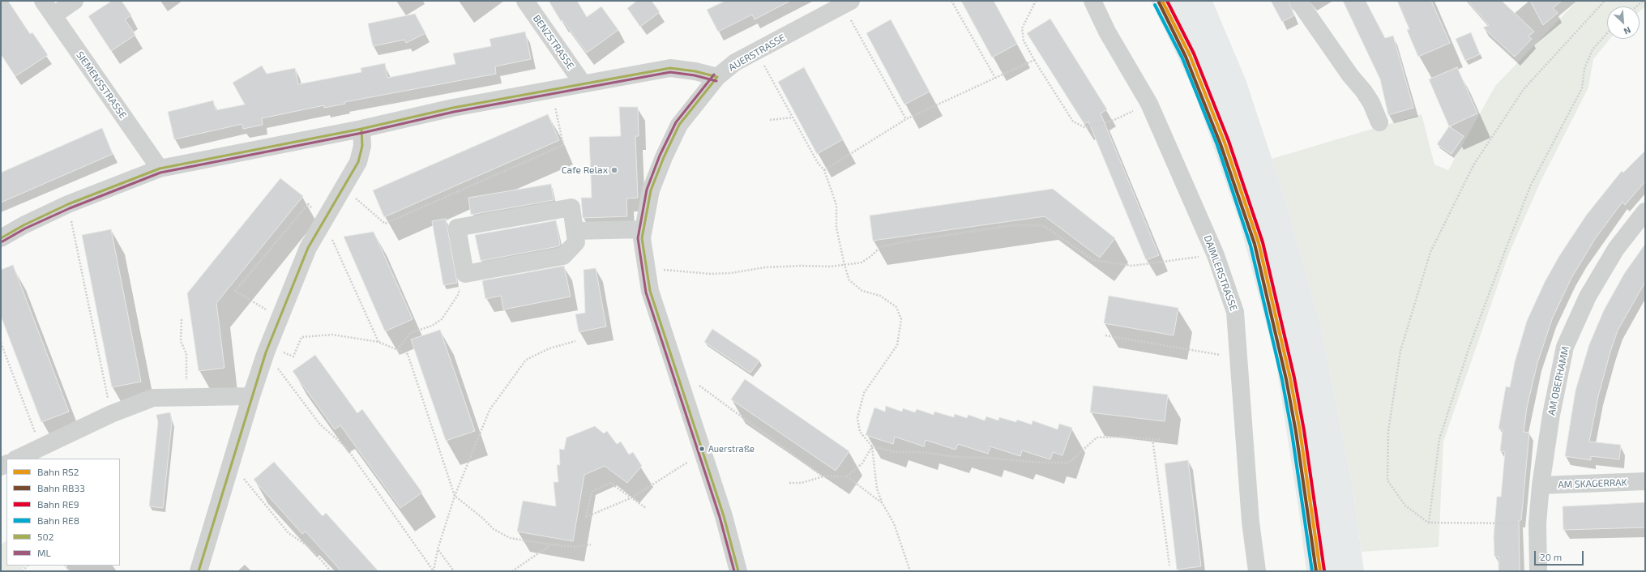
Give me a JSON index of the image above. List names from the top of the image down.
{
  "streets": {
    "street": [
      "BENZSTRASSE",
      "AUERSTRASSE",
      "SIEMENSSTRASSE",
      "DAIMLERSTRASSE",
      "AM OBERHAMM",
      "AM SKAGERRAK"
    ]
  },
  "crossings": [
    ["BENZSTRASSE", "AUERSTRASSE"],
    ["AUERSTRASSE", "SIEMENSSTRASSE"],
    ["AM OBERHAMM", "AM SKAGERRAK"]
  ],
  "places": ["Cafe Relax", "Auerstraße"],
  "lines": [
    "rail line RS2",
    "rail line RE9",
    "rail line RB33",
    "rail line RE8",
    "transit line 502",
    "transit line ML"
  ],
  "legend": [
    "Bahn RS2",
    "Bahn RB33",
    "Bahn RE9",
    "Bahn RE8",
    "502",
    "ML"
  ],
  "scale_bar": "20 m",
  "north": "bottom right"
}
